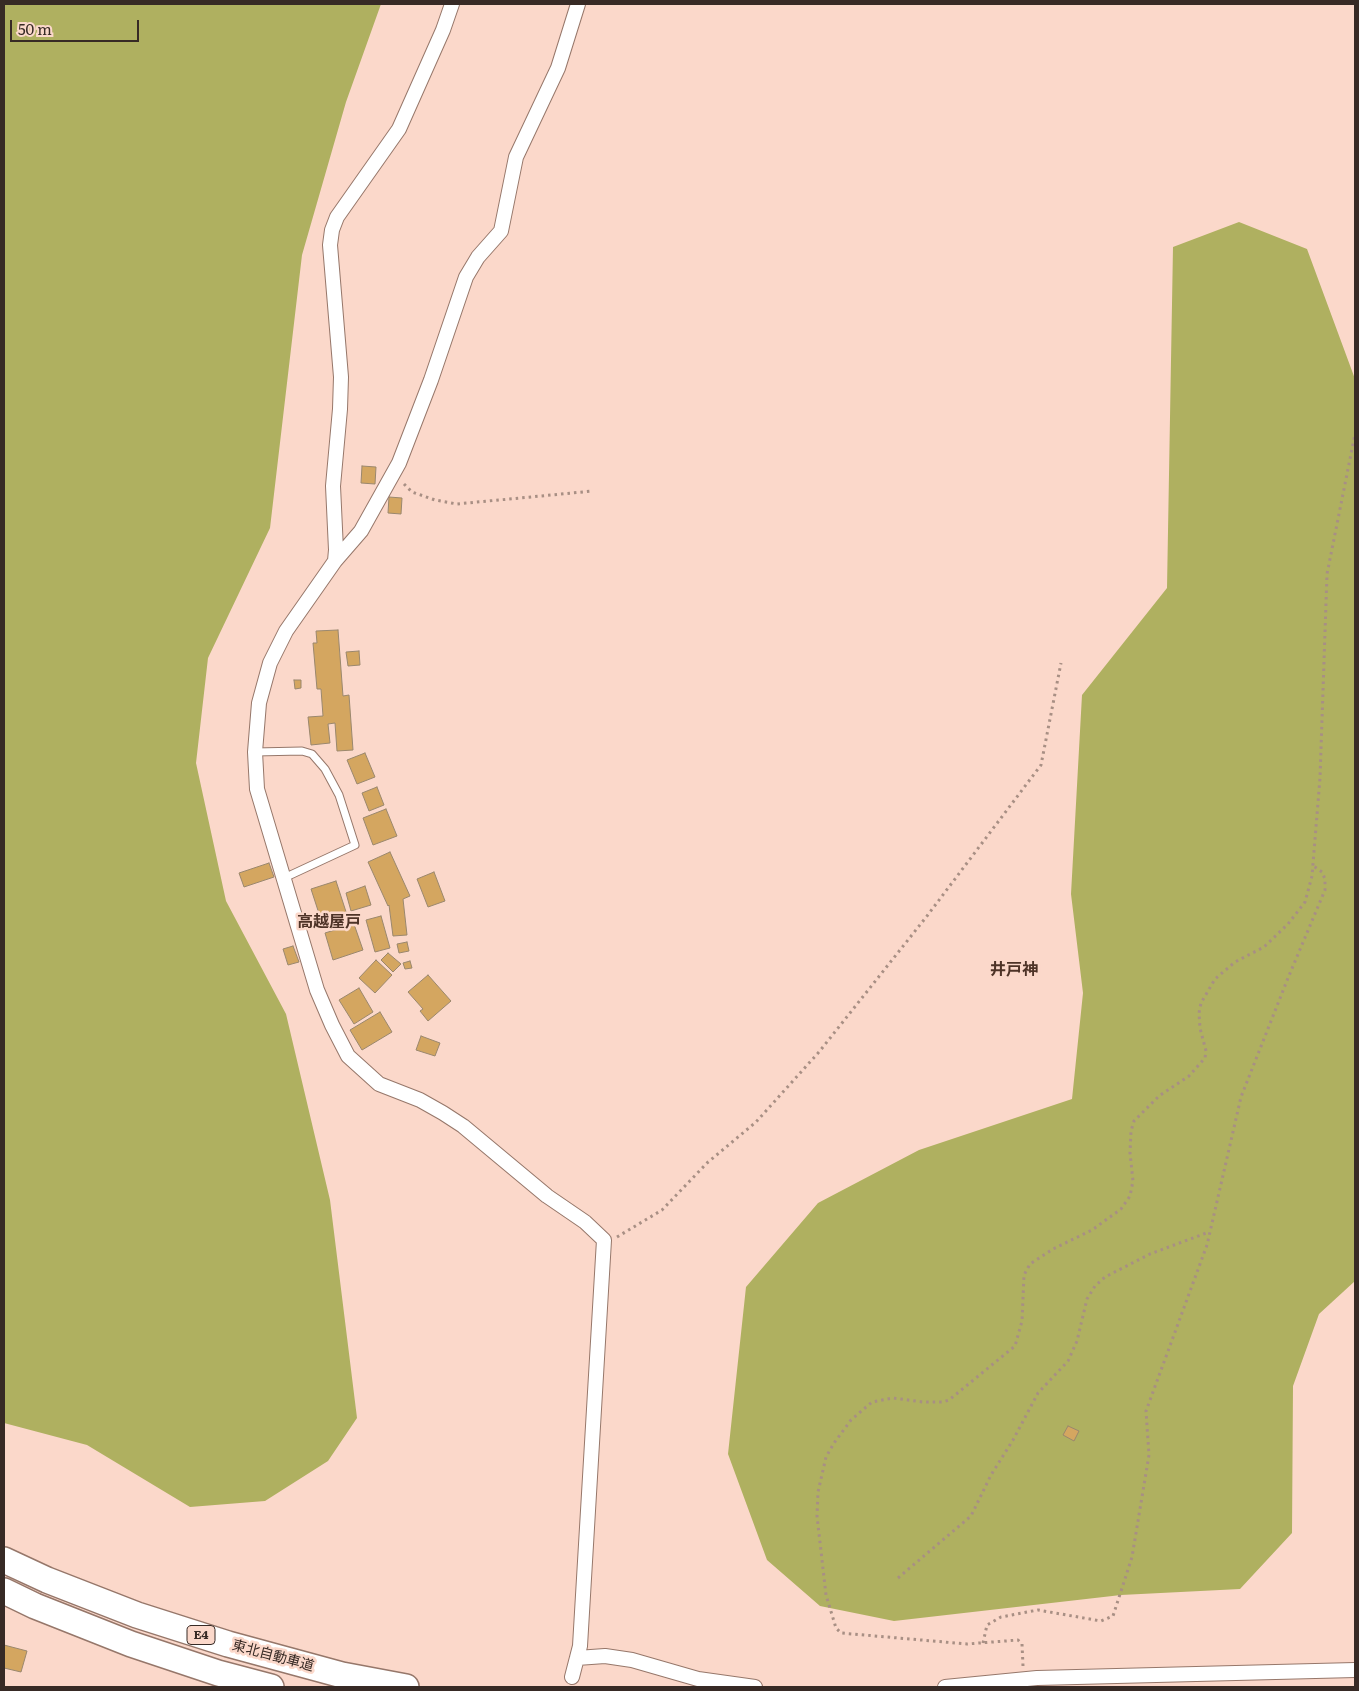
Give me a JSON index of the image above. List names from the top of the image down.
{
  "streets": {
    "highway": ["E4", "東北自動車道"]
  },
  "districts": ["高越屋戸", "井戸神"],
  "scale_bar": "50 m"
}
